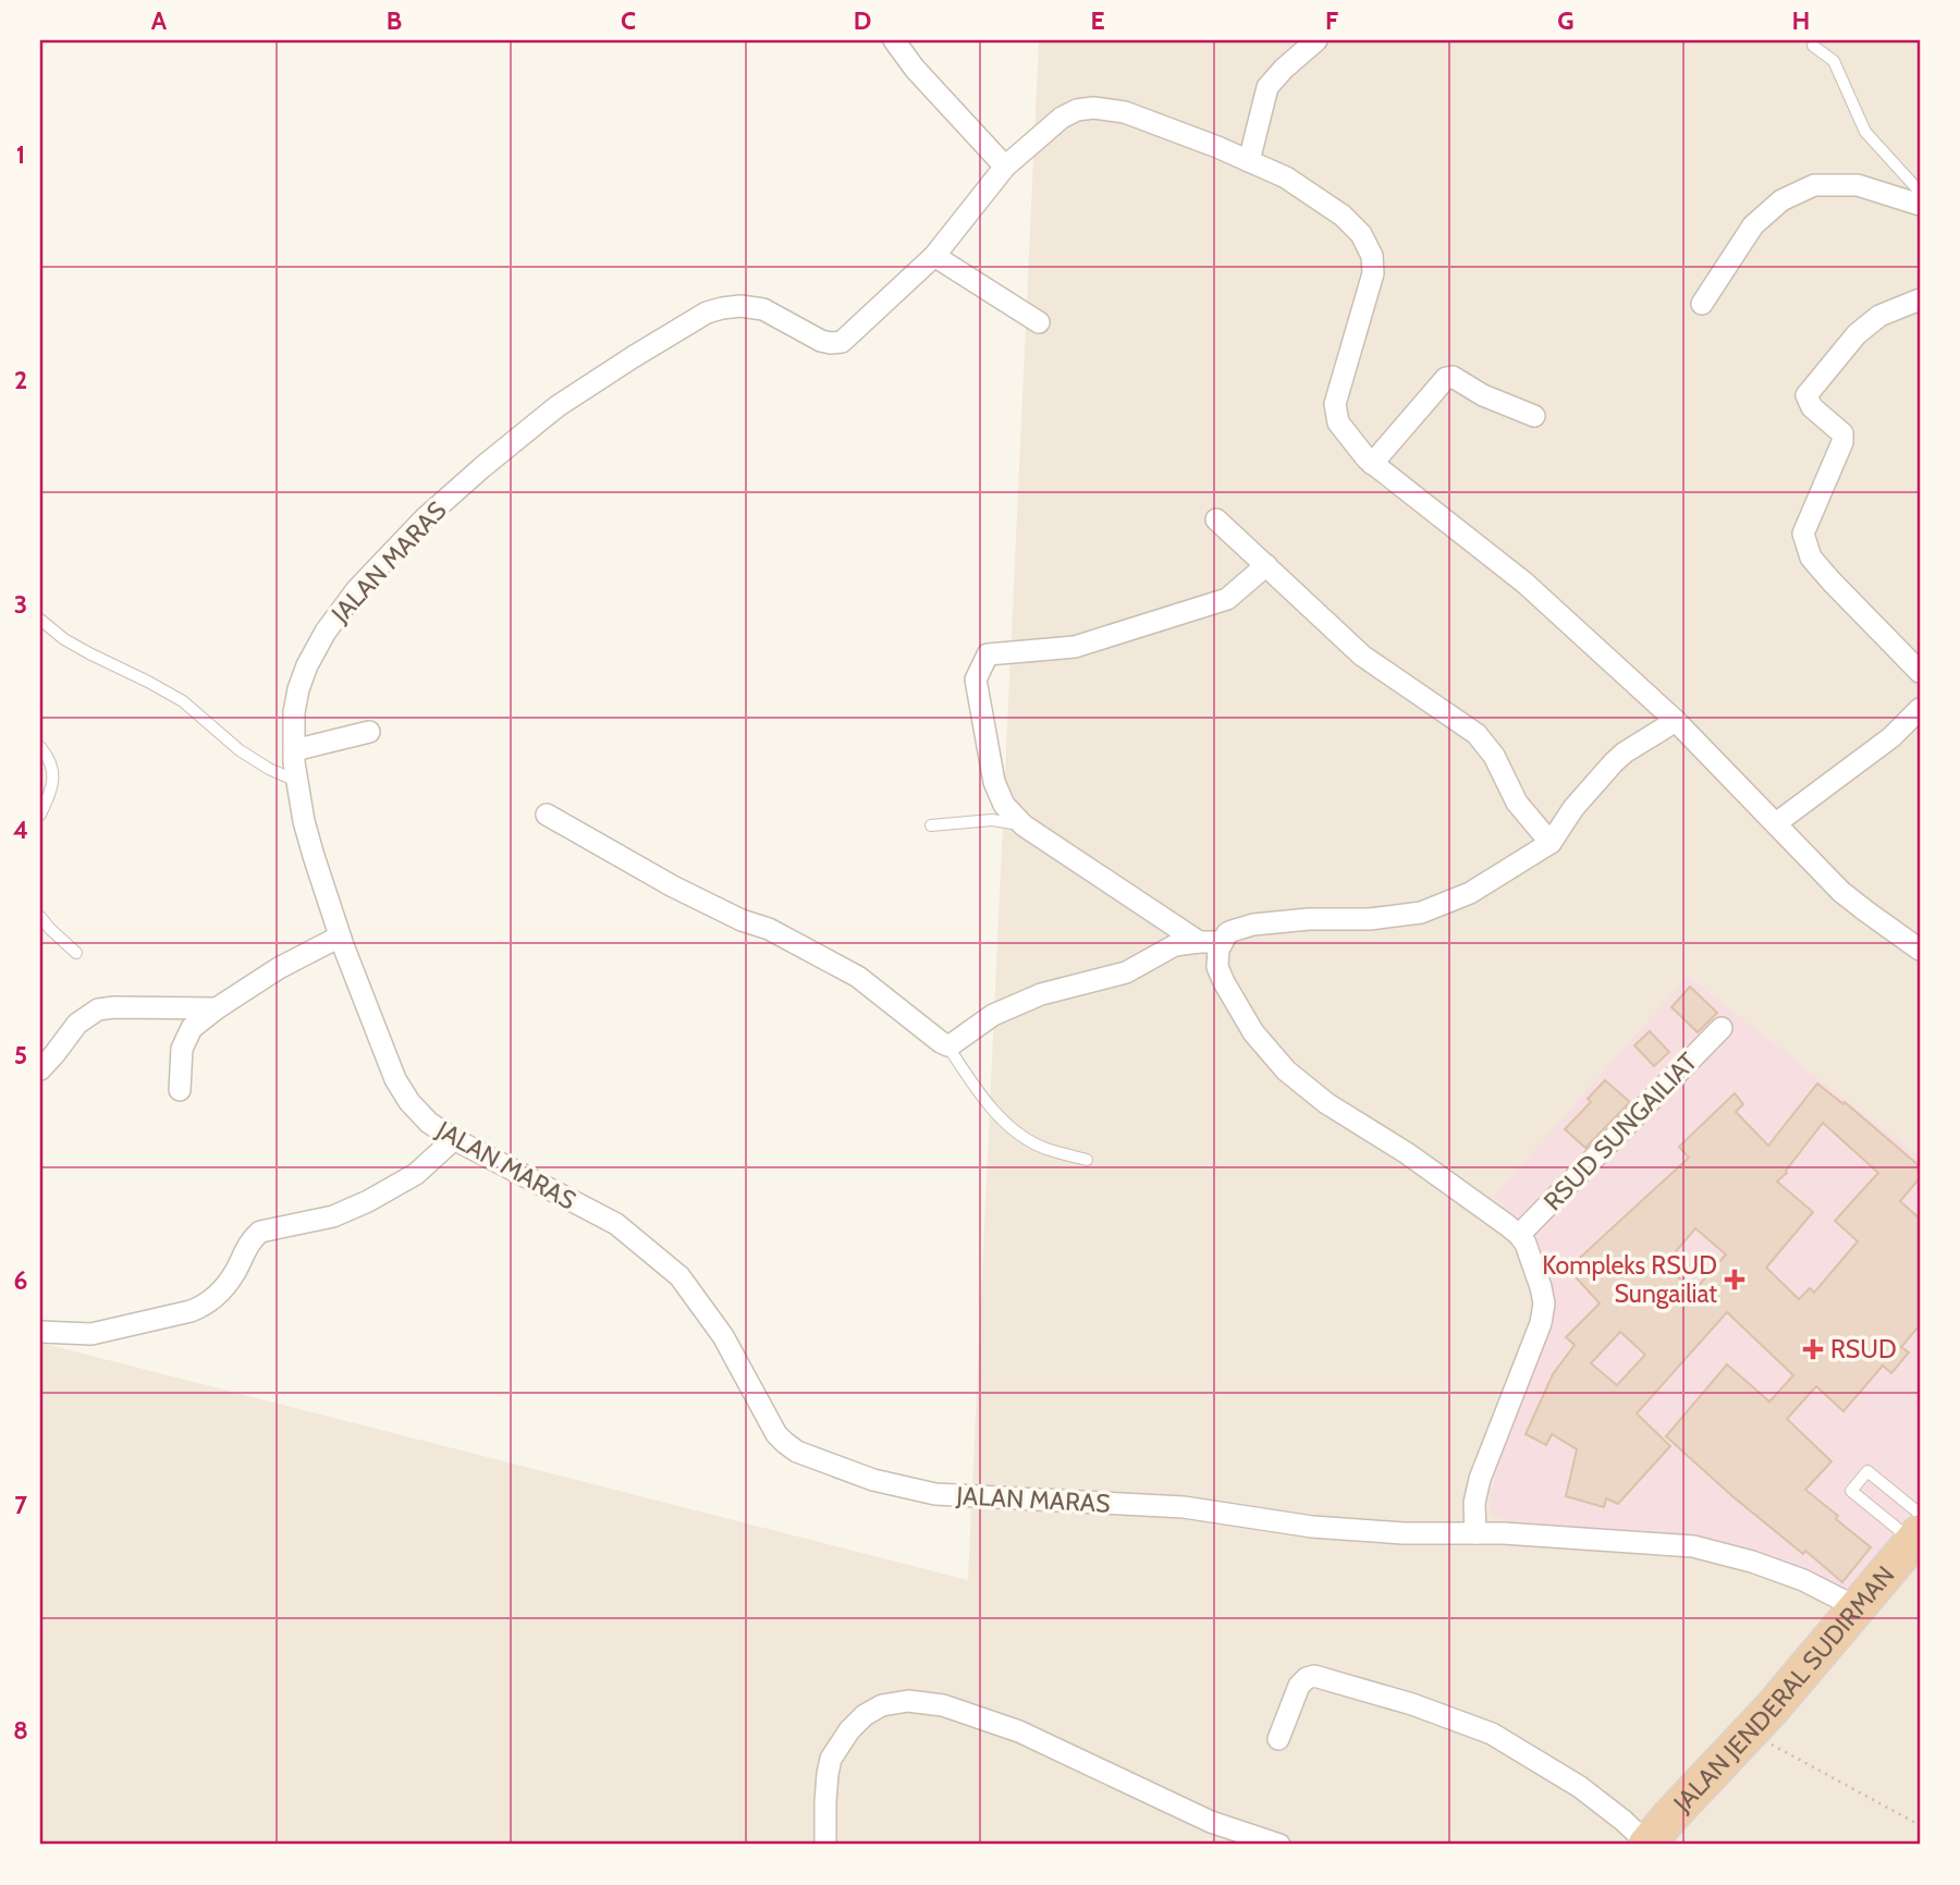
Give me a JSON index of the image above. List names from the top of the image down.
{
  "streets": {
    "highway": ["JALAN JENDERAL SUDIRMAN"],
    "street": ["JALAN MARAS", "RSUD SUNGAILIAT"]
  },
  "crossings": [
    ["JALAN MARAS", "JALAN JENDERAL SUDIRMAN"]
  ],
  "places": {
    "health": ["Kompleks RSUD Sungailiat", "RSUD"]
  },
  "grid": {
    "columns": [
      "A",
      "B",
      "C",
      "D",
      "E",
      "F",
      "G",
      "H"
    ],
    "rows": [
      "1",
      "2",
      "3",
      "4",
      "5",
      "6",
      "7",
      "8"
    ]
  }
}
